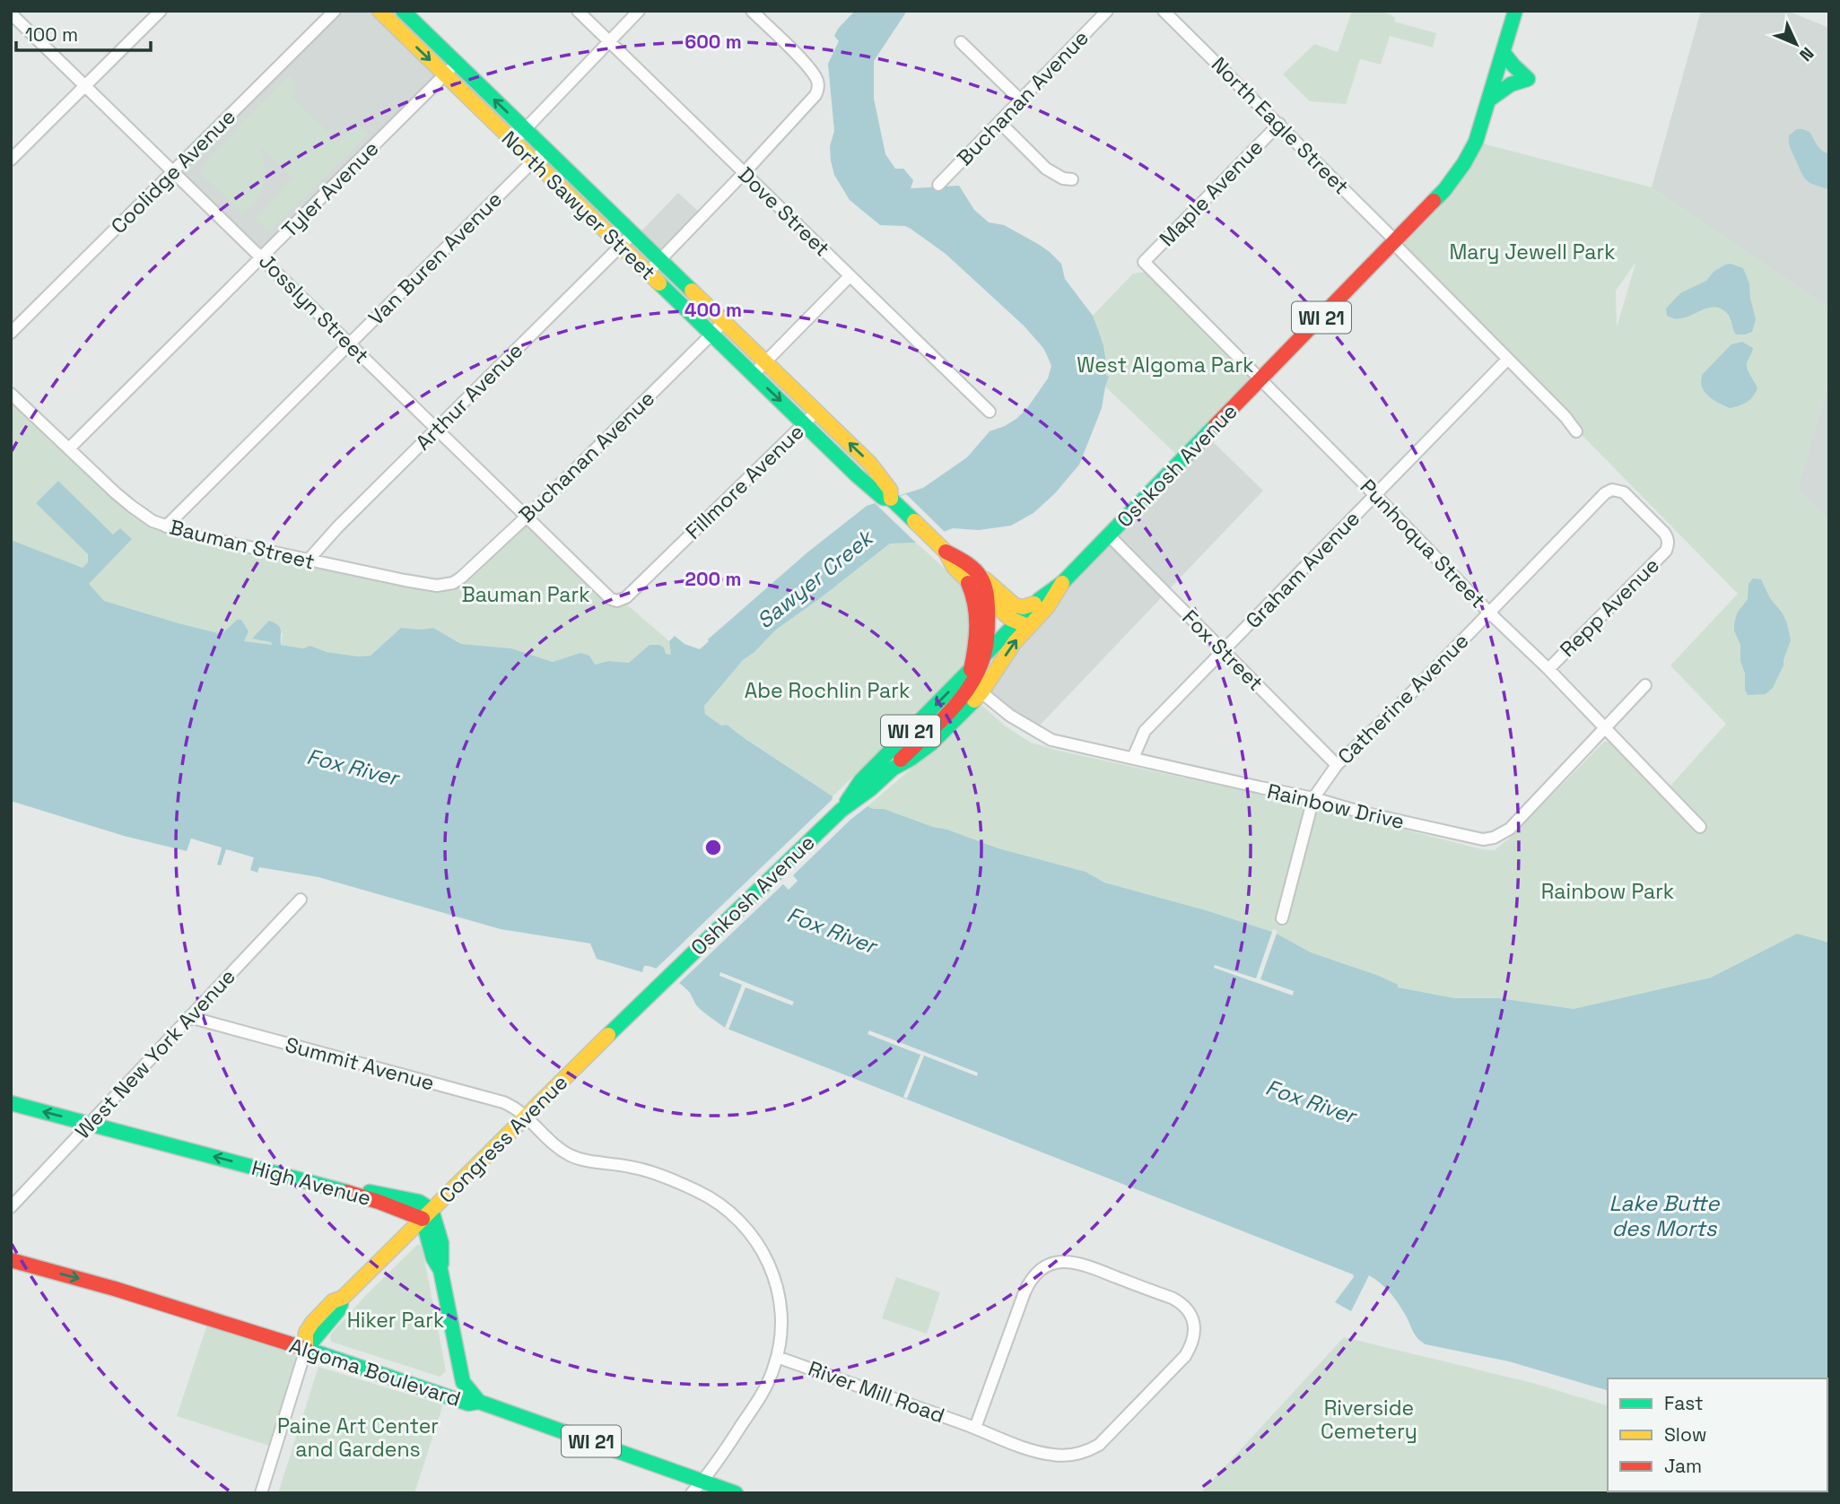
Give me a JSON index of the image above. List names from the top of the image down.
{
  "streets": {
    "main road": [
      "North Sawyer Street",
      "WI 21",
      "Oshkosh Avenue",
      "Congress Avenue",
      "High Avenue",
      "Algoma Boulevard"
    ],
    "street": [
      "Buchanan Avenue",
      "North Eagle Street",
      "Coolidge Avenue",
      "Tyler Avenue",
      "Maple Avenue",
      "Dove Street",
      "Van Buren Avenue",
      "Josslyn Street",
      "Arthur Avenue",
      "Fillmore Avenue",
      "Punhoqua Street",
      "Bauman Street",
      "Graham Avenue",
      "Repp Avenue",
      "Fox Street",
      "Catherine Avenue",
      "Rainbow Drive",
      "West New York Avenue",
      "Summit Avenue",
      "River Mill Road"
    ]
  },
  "crossings": [
    ["Buchanan Avenue", "North Sawyer Street"],
    ["Buchanan Avenue", "Josslyn Street"],
    ["Buchanan Avenue", "Bauman Street"],
    ["North Eagle Street", "Maple Avenue"],
    ["North Eagle Street", "Oshkosh Avenue"],
    ["North Eagle Street", "Graham Avenue"],
    ["Coolidge Avenue", "Josslyn Street"],
    ["Tyler Avenue", "North Sawyer Street"],
    ["Tyler Avenue", "Josslyn Street"],
    ["Tyler Avenue", "Bauman Street"],
    ["Maple Avenue", "Punhoqua Street"],
    ["North Sawyer Street", "Van Buren Avenue"],
    ["North Sawyer Street", "Arthur Avenue"],
    ["North Sawyer Street", "Oshkosh Avenue"],
    ["North Sawyer Street", "Fillmore Avenue"],
    ["Van Buren Avenue", "Josslyn Street"],
    ["Van Buren Avenue", "Bauman Street"],
    ["Josslyn Street", "Arthur Avenue"],
    ["Josslyn Street", "Fillmore Avenue"],
    ["Arthur Avenue", "Bauman Street"],
    ["Oshkosh Avenue", "Punhoqua Street"],
    ["Oshkosh Avenue", "Fox Street"],
    ["Oshkosh Avenue", "Rainbow Drive"],
    ["Oshkosh Avenue", "Congress Avenue"],
    ["Punhoqua Street", "Graham Avenue"],
    ["Punhoqua Street", "Repp Avenue"],
    ["Punhoqua Street", "Catherine Avenue"],
    ["Punhoqua Street", "Rainbow Drive"],
    ["Graham Avenue", "Fox Street"],
    ["Graham Avenue", "Rainbow Drive"],
    ["Repp Avenue", "Catherine Avenue"],
    ["Fox Street", "Catherine Avenue"],
    ["Catherine Avenue", "Rainbow Drive"],
    ["West New York Avenue", "Summit Avenue"],
    ["West New York Avenue", "High Avenue"],
    ["Summit Avenue", "Congress Avenue"],
    ["Summit Avenue", "Algoma Boulevard"],
    ["Summit Avenue", "River Mill Road"],
    ["Congress Avenue", "High Avenue"],
    ["Congress Avenue", "Algoma Boulevard"]
  ],
  "one_way": ["High Avenue", "Algoma Boulevard"],
  "water": ["Sawyer Creek", "Fox River", "Lake Butte des Morts"],
  "parks": [
    "Mary Jewell Park",
    "West Algoma Park",
    "Bauman Park",
    "Abe Rochlin Park",
    "Rainbow Park",
    "Hiker Park",
    "Riverside Cemetery",
    "Paine Art Center and Gardens"
  ],
  "legend": ["Fast", "Slow", "Jam"],
  "scale_bar": "100 m",
  "north": "bottom right",
  "rings": ["600 m", "400 m", "200 m"]
}
